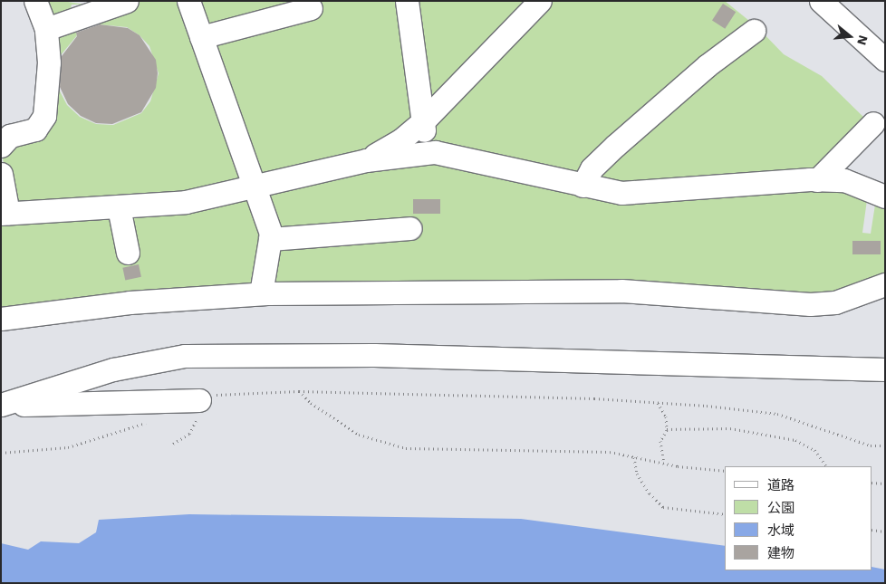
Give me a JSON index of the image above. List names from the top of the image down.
{
  "legend": [
    "道路",
    "公園",
    "水域",
    "建物"
  ],
  "north": "right"
}
